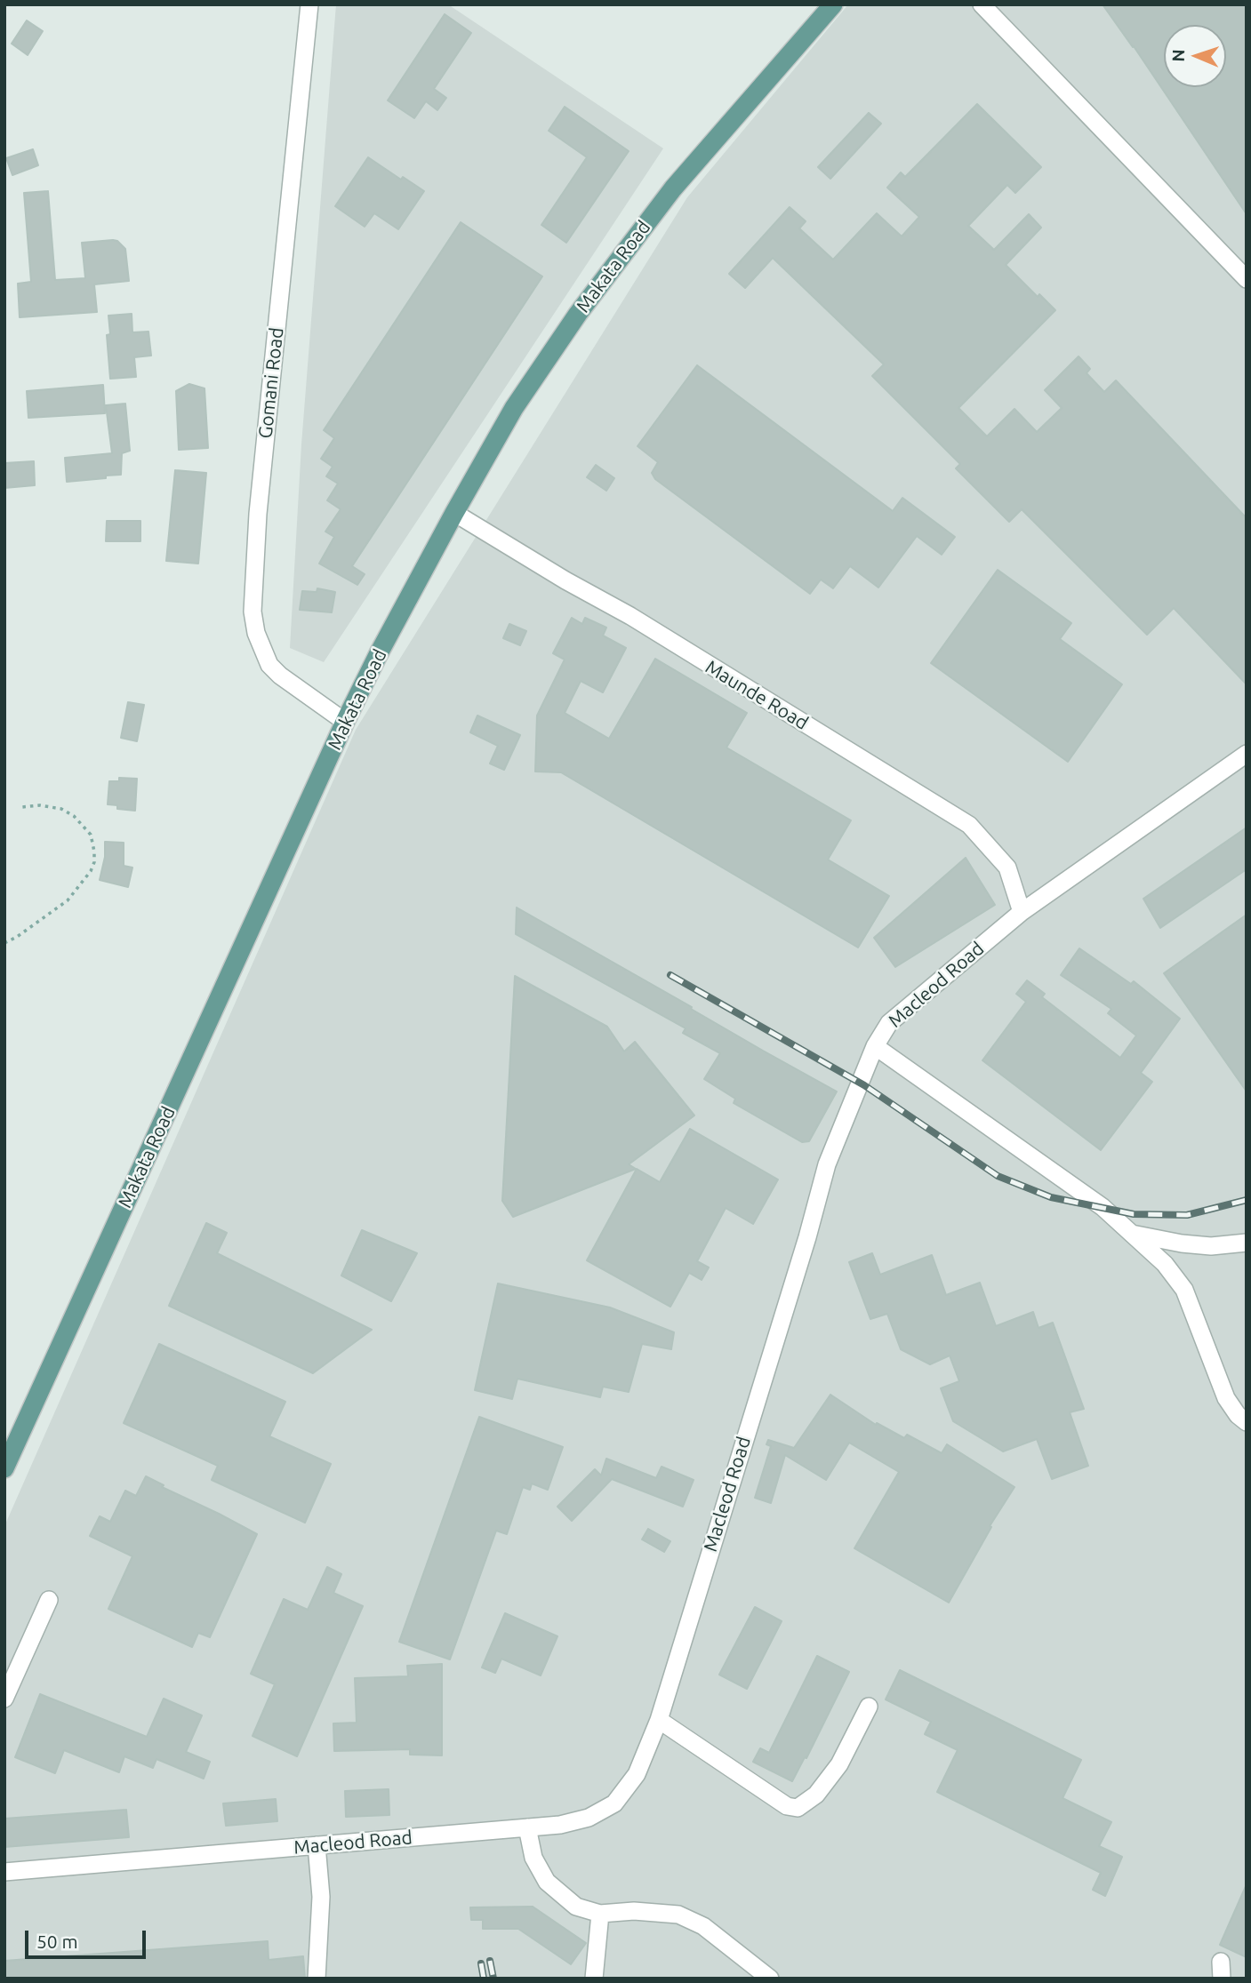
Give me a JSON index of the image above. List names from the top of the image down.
{
  "streets": {
    "main road": ["Makata Road"],
    "street": ["Gomani Road", "Maunde Road", "Macleod Road"]
  },
  "crossings": [
    ["Makata Road", "Gomani Road"],
    ["Makata Road", "Maunde Road"],
    ["Maunde Road", "Macleod Road"]
  ],
  "scale_bar": "50 m",
  "north": "left"
}
